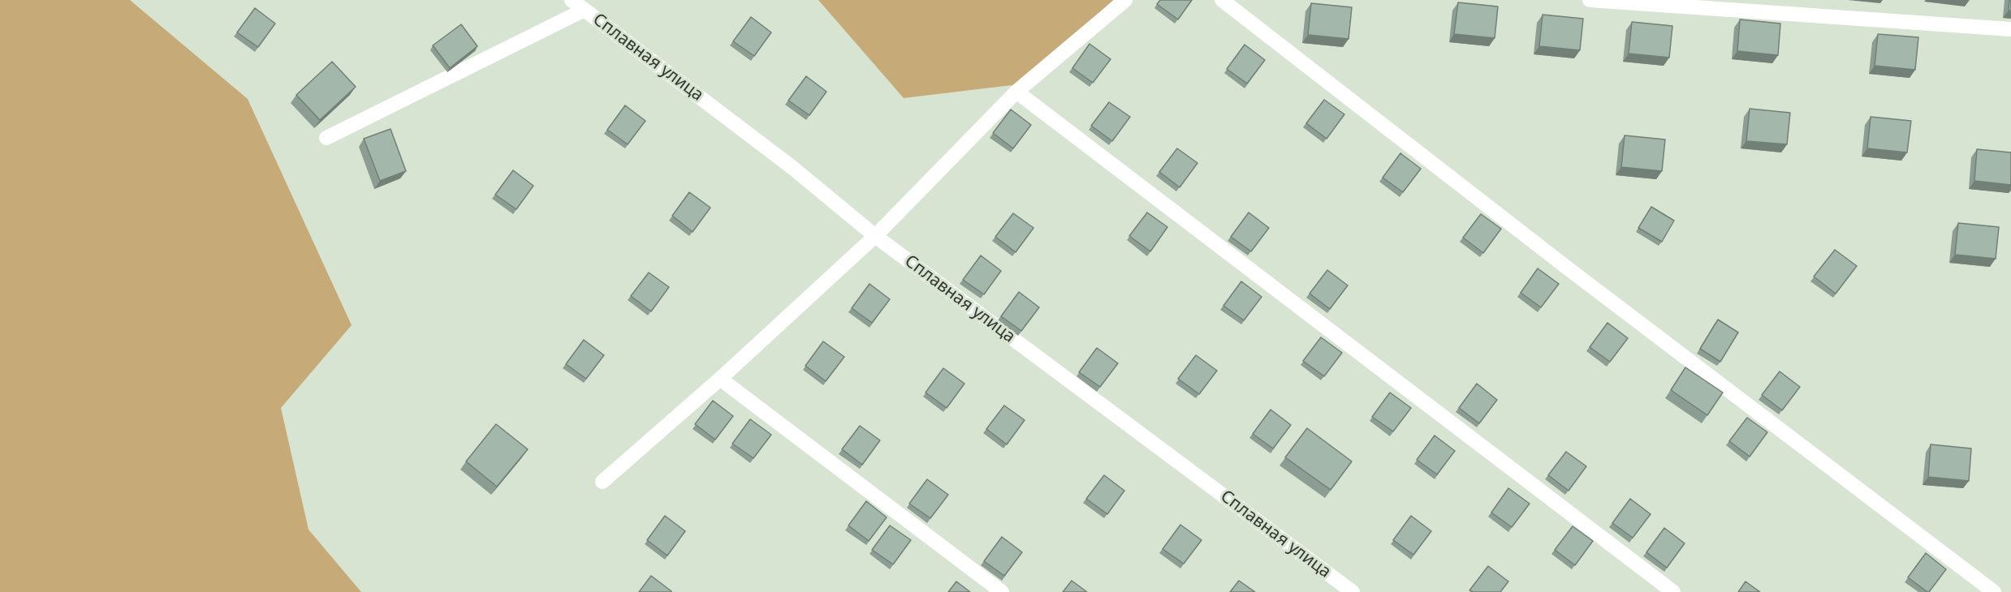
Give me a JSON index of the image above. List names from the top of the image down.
{
  "streets": {
    "lane": ["Сплавная улица"]
  }
}
